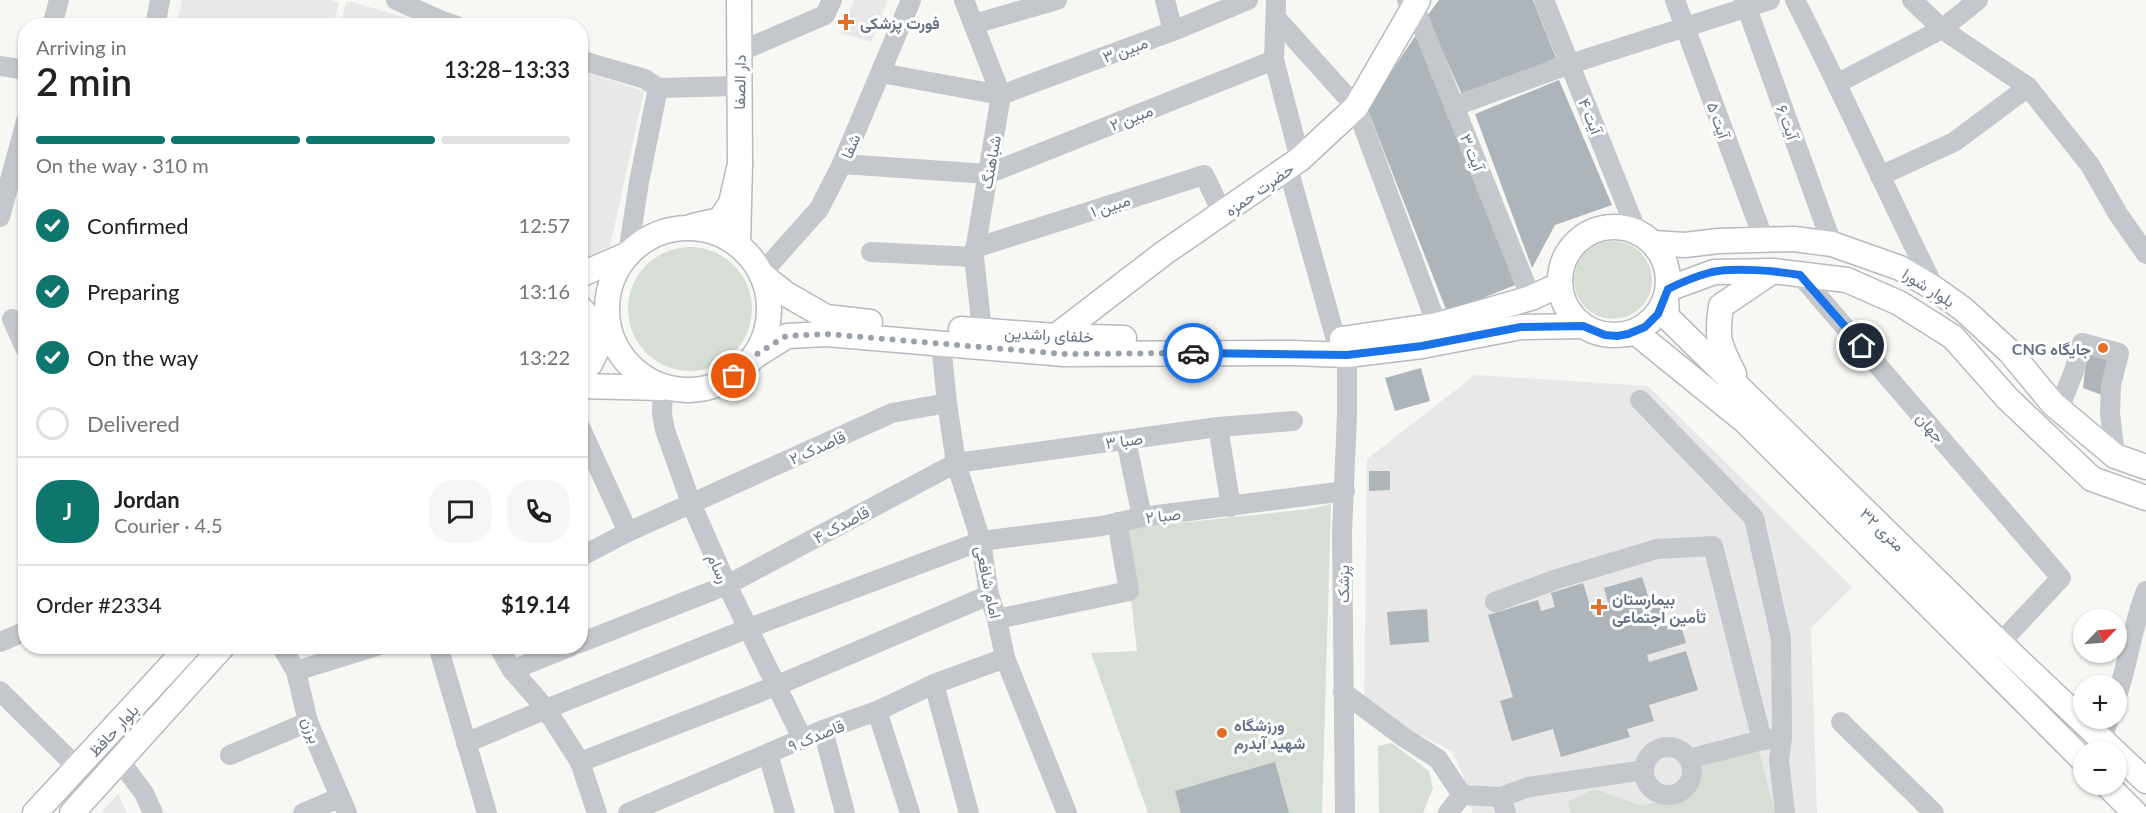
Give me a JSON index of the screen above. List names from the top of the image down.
{
  "streets": {
    "main road": [
      "دار الصفا",
      "حضرت حمزه",
      "بلوار شورا",
      "خلفای راشدین",
      "۳۲ متری",
      "بلوار حافظ"
    ],
    "street": [
      "مبین ۳",
      "آیت ۴",
      "مبین ۲",
      "آیت ۵",
      "آیت ۶",
      "شفا",
      "آیت ۳",
      "شباهنگ",
      "مبین ۱",
      "جهان",
      "صبا ۳",
      "قاصدک ۲",
      "صبا ۲",
      "قاصدک ۴",
      "رسام",
      "امام شافعی",
      "پزشک",
      "برزن",
      "قاصدک ۹"
    ]
  },
  "crossings": [
    ["مبین ۳", "شباهنگ"],
    ["آیت ۴", "بلوار شورا"],
    ["آیت ۴", "خلفای راشدین"],
    ["آیت ۴", "۳۲ متری"],
    ["مبین ۲", "شباهنگ"],
    ["مبین ۲", "پزشک"],
    ["آیت ۵", "بلوار شورا"],
    ["آیت ۶", "بلوار شورا"],
    ["شفا", "خلفای راشدین"],
    ["شفا", "رسام"],
    ["آیت ۳", "حضرت حمزه"],
    ["آیت ۳", "خلفای راشدین"],
    ["شباهنگ", "مبین ۱"],
    ["شباهنگ", "خلفای راشدین"],
    ["حضرت حمزه", "مبین ۱"],
    ["حضرت حمزه", "خلفای راشدین"],
    ["حضرت حمزه", "پزشک"],
    ["بلوار شورا", "خلفای راشدین"],
    ["بلوار شورا", "جهان"],
    ["بلوار شورا", "۳۲ متری"],
    ["خلفای راشدین", "۳۲ متری"],
    ["خلفای راشدین", "رسام"],
    ["خلفای راشدین", "امام شافعی"],
    ["خلفای راشدین", "پزشک"],
    ["جهان", "۳۲ متری"],
    ["صبا ۳", "قاصدک ۴"],
    ["صبا ۳", "امام شافعی"],
    ["قاصدک ۲", "رسام"],
    ["قاصدک ۲", "امام شافعی"],
    ["صبا ۲", "رسام"],
    ["صبا ۲", "امام شافعی"],
    ["صبا ۲", "پزشک"],
    ["قاصدک ۴", "رسام"],
    ["قاصدک ۴", "امام شافعی"],
    ["رسام", "قاصدک ۹"],
    ["امام شافعی", "قاصدک ۹"]
  ],
  "places": {
    "health": ["فورت پزشکی", "بیمارستان تأمین اجتماعی"],
    "other": ["CNG جایگاه", "ورزشگاه شهید آبدرم"]
  },
  "north": "top right",
  "page": {
    "heading": ["2 min", "Arriving in", "13:28–13:33"],
    "panel": [
      "Jordan",
      "Courier · 4.5",
      "Order #2334",
      "$19.14"
    ],
    "bar": "On the way · 310 m",
    "list": [
      ["Confirmed", "12:57"],
      ["Preparing", "13:16"],
      ["On the way", "13:22"],
      "Delivered"
    ],
    "round": "J",
    "map_buttons": ["+", "−"]
  }
}
